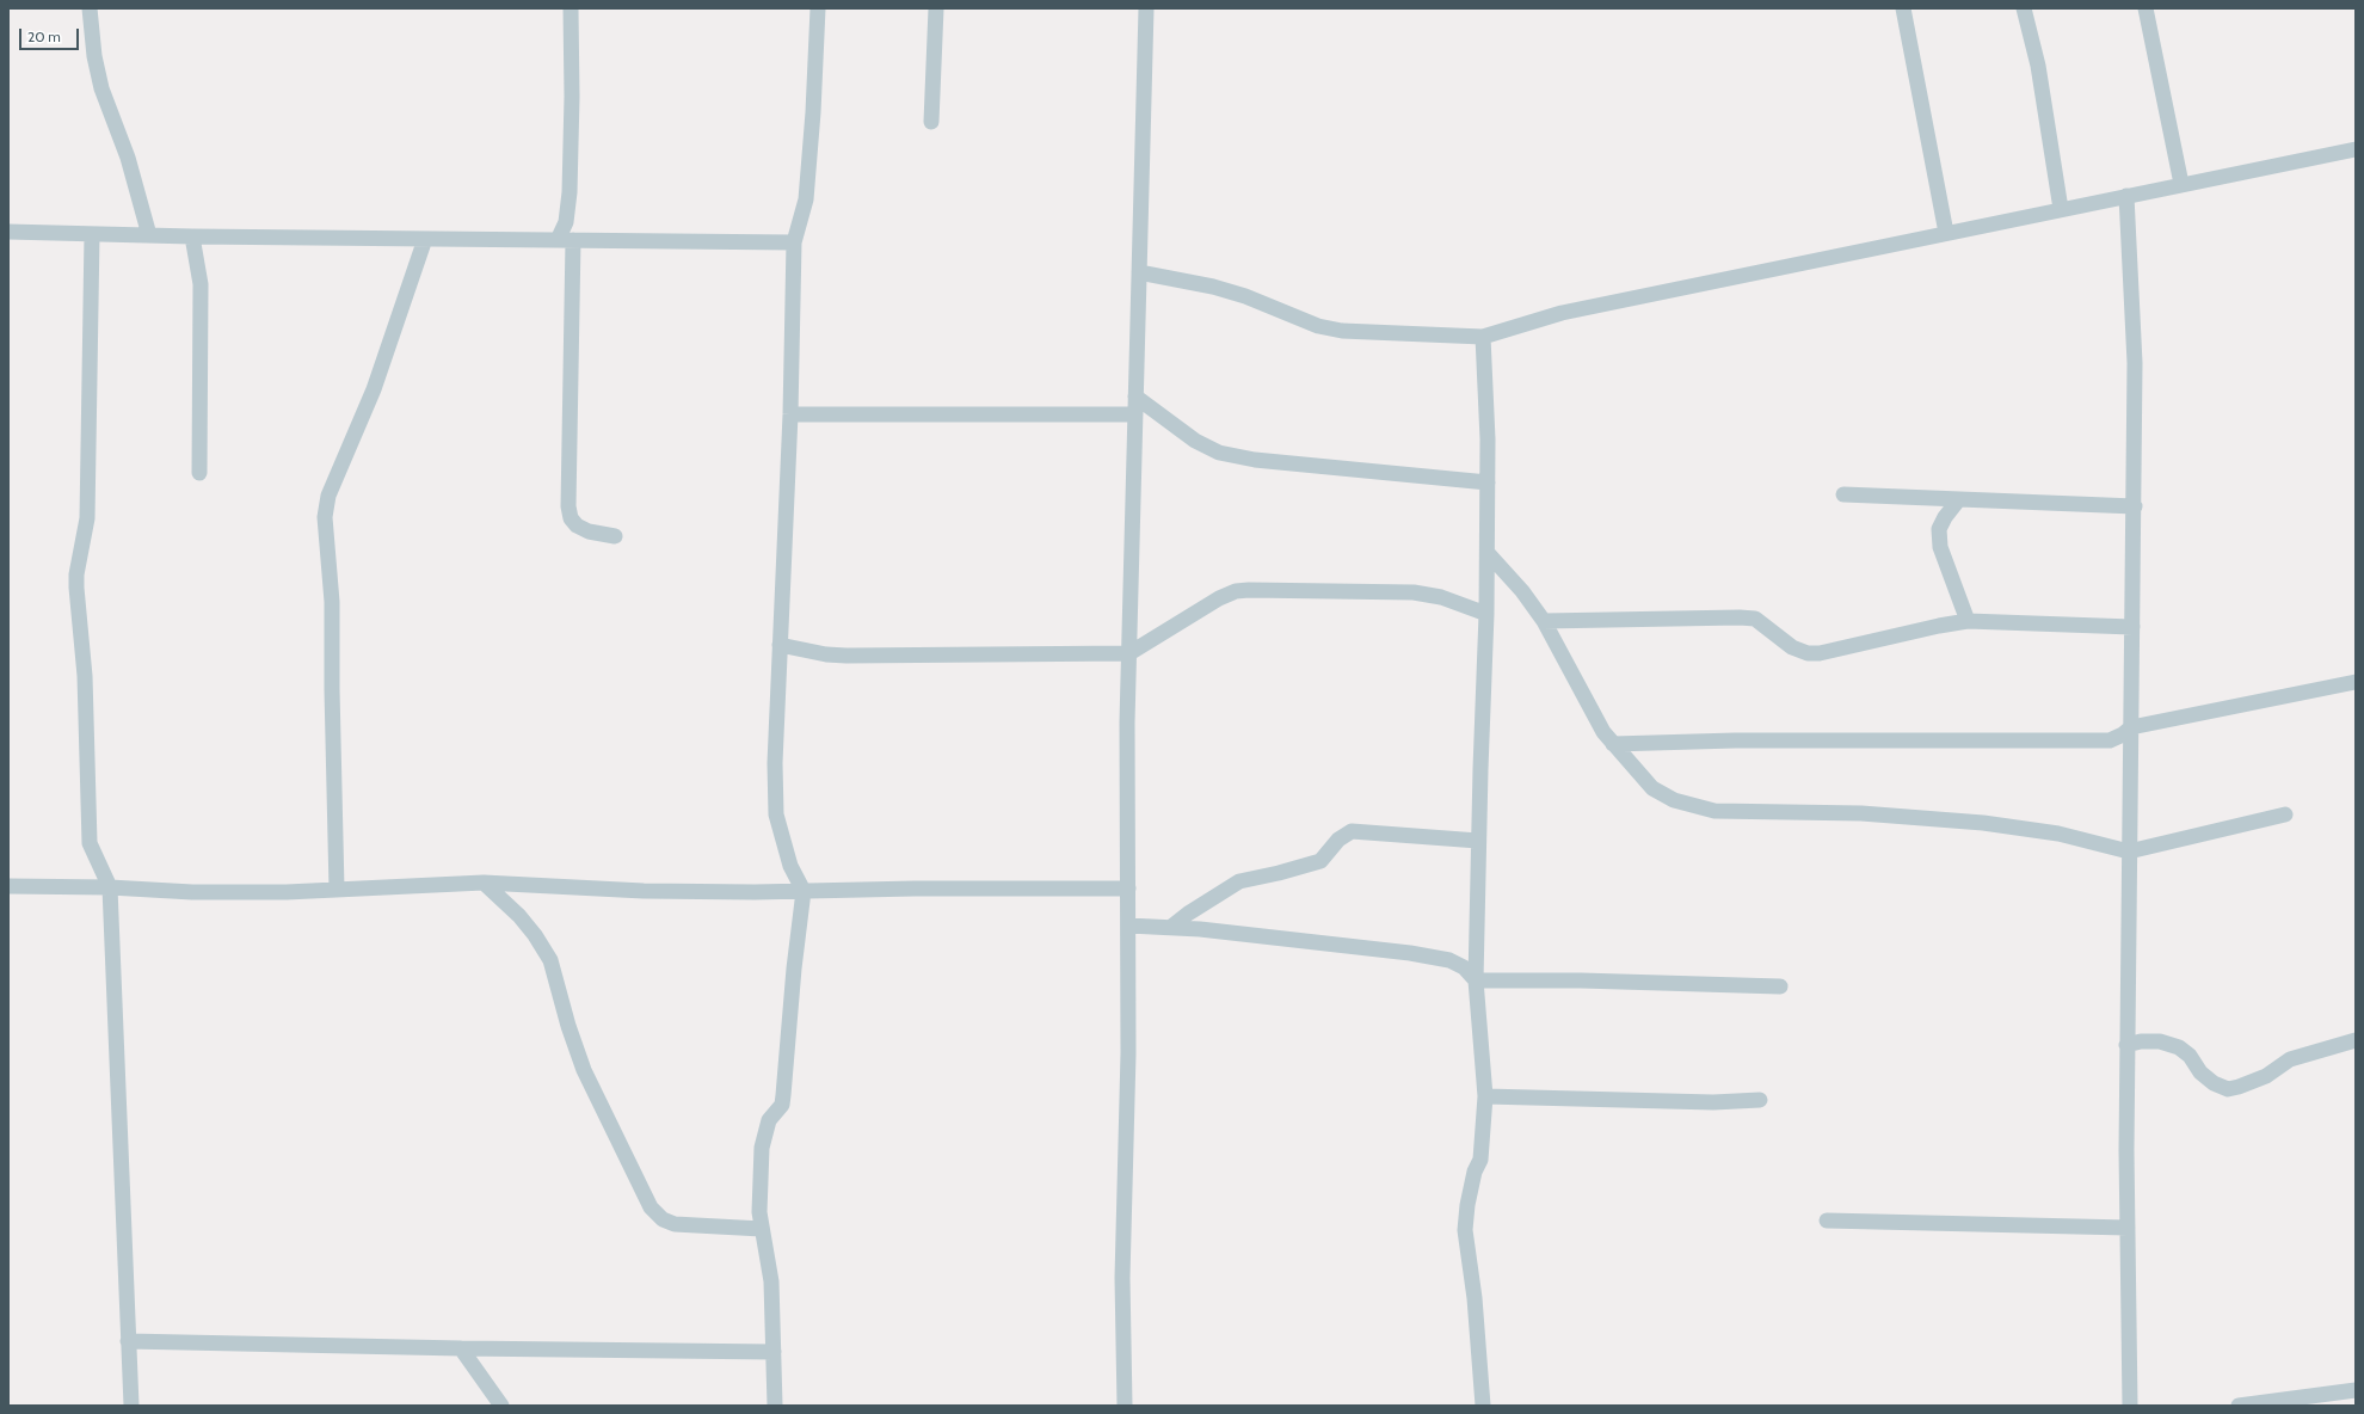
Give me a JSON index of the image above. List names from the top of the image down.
{
  "scale_bar": "20 m"
}
